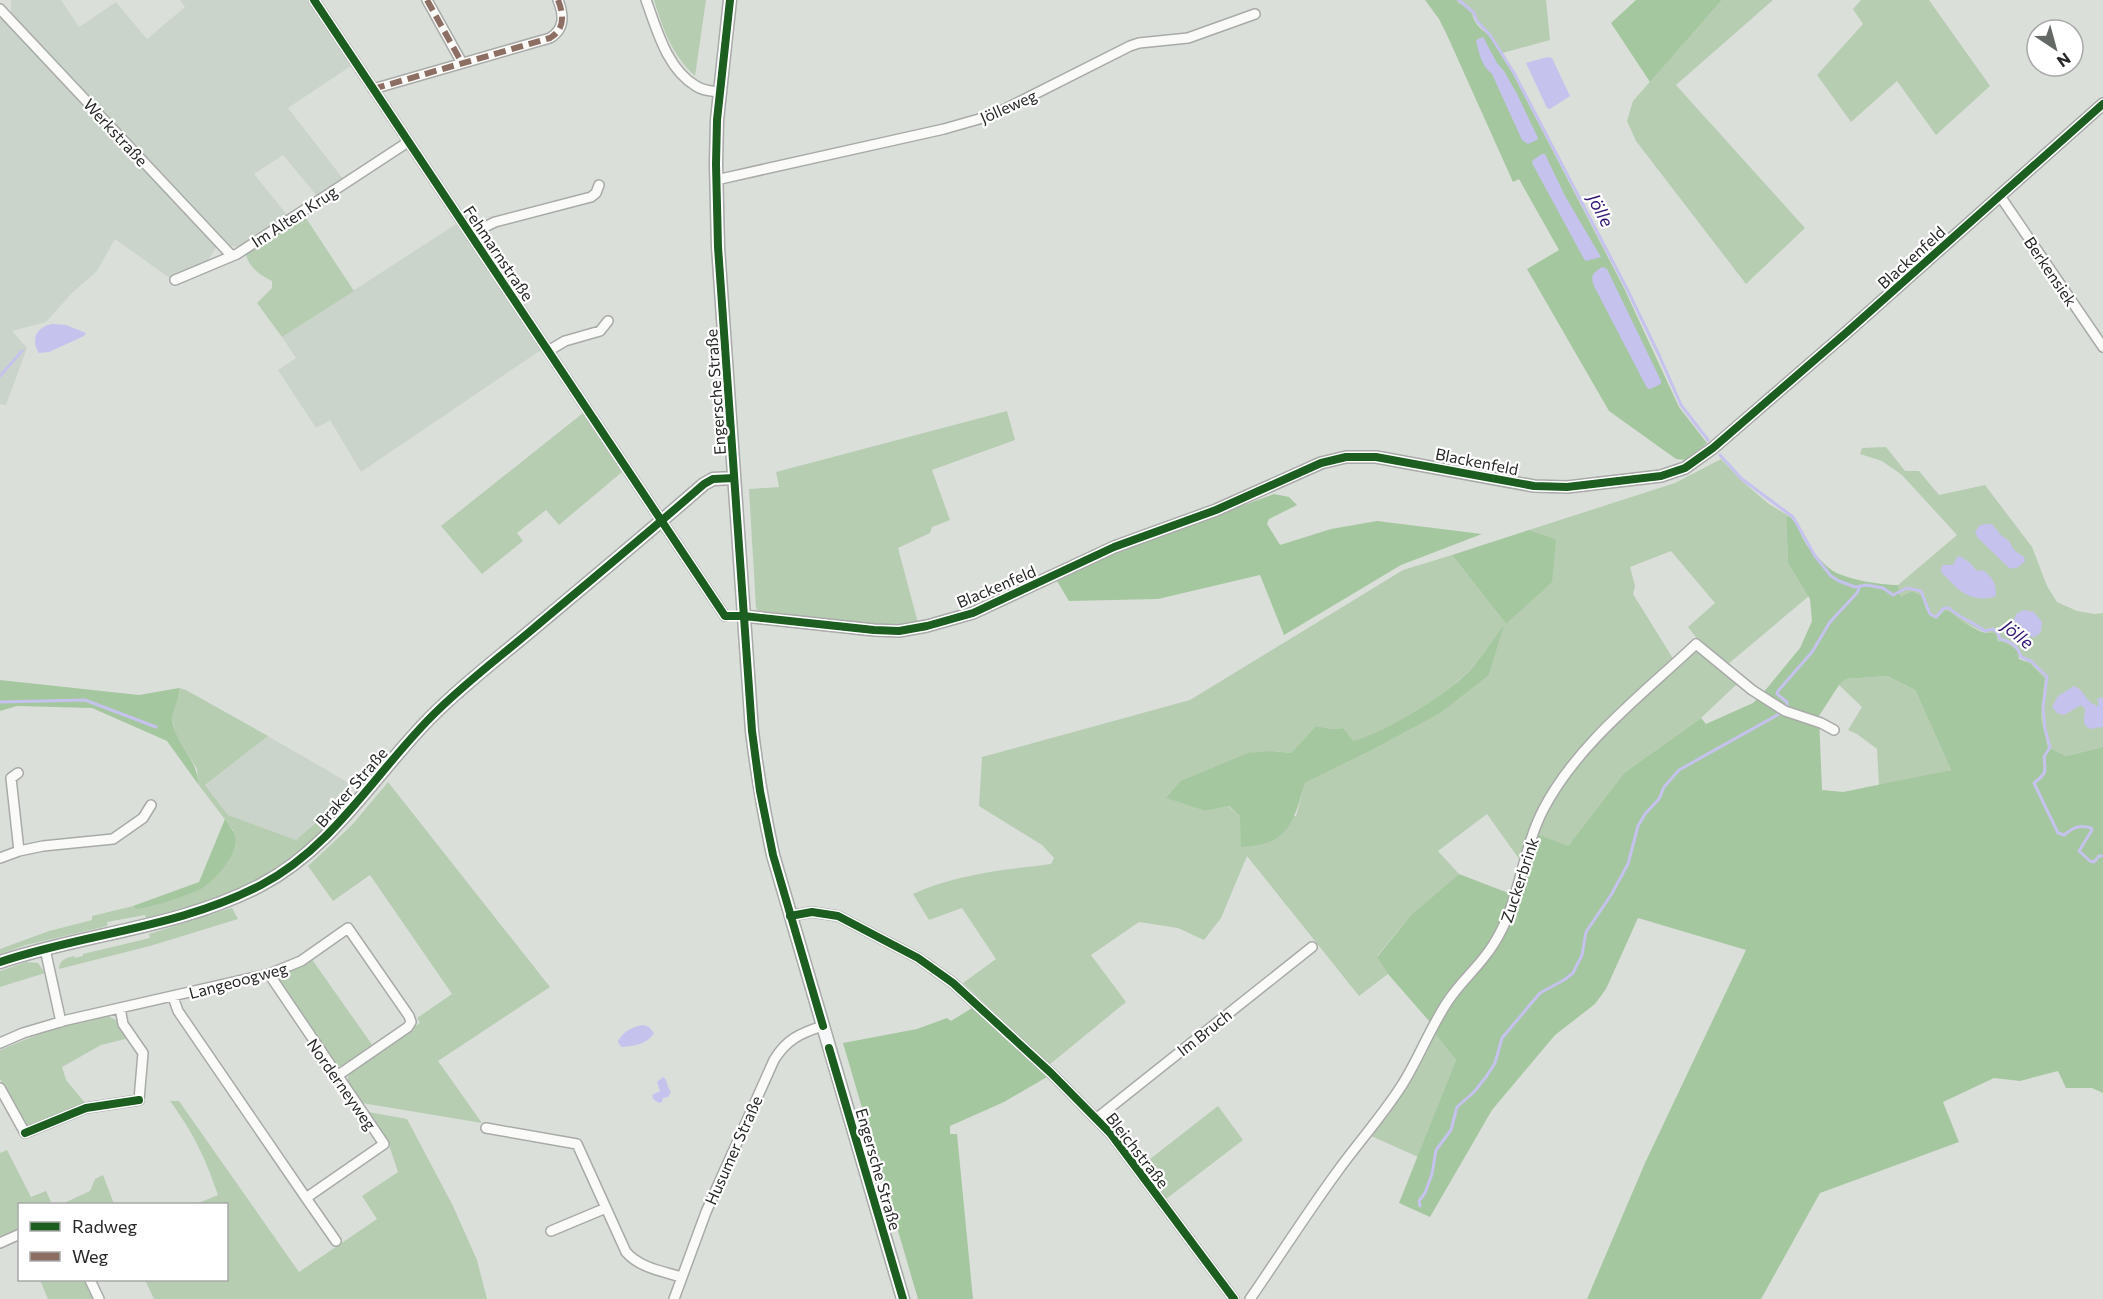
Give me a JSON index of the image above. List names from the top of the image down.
{
  "streets": {
    "main road": ["Engersche Straße", "Braker Straße"],
    "street": [
      "Jölleweg",
      "Werkstraße",
      "Im Alten Krug",
      "Fehmarnstraße",
      "Blackenfeld",
      "Berkensiek",
      "Zuckerbrink",
      "Langeoogweg",
      "Im Bruch",
      "Norderneyweg",
      "Husumer Straße",
      "Bleichstraße"
    ]
  },
  "crossings": [
    ["Jölleweg", "Engersche Straße"],
    ["Werkstraße", "Im Alten Krug"],
    ["Im Alten Krug", "Fehmarnstraße"],
    ["Fehmarnstraße", "Braker Straße"],
    ["Blackenfeld", "Berkensiek"],
    ["Blackenfeld", "Engersche Straße"],
    ["Engersche Straße", "Braker Straße"],
    ["Engersche Straße", "Husumer Straße"],
    ["Engersche Straße", "Bleichstraße"],
    ["Langeoogweg", "Norderneyweg"],
    ["Im Bruch", "Bleichstraße"]
  ],
  "water": ["Jölle"],
  "legend": ["Radweg", "Weg"],
  "north": "bottom right"
}
